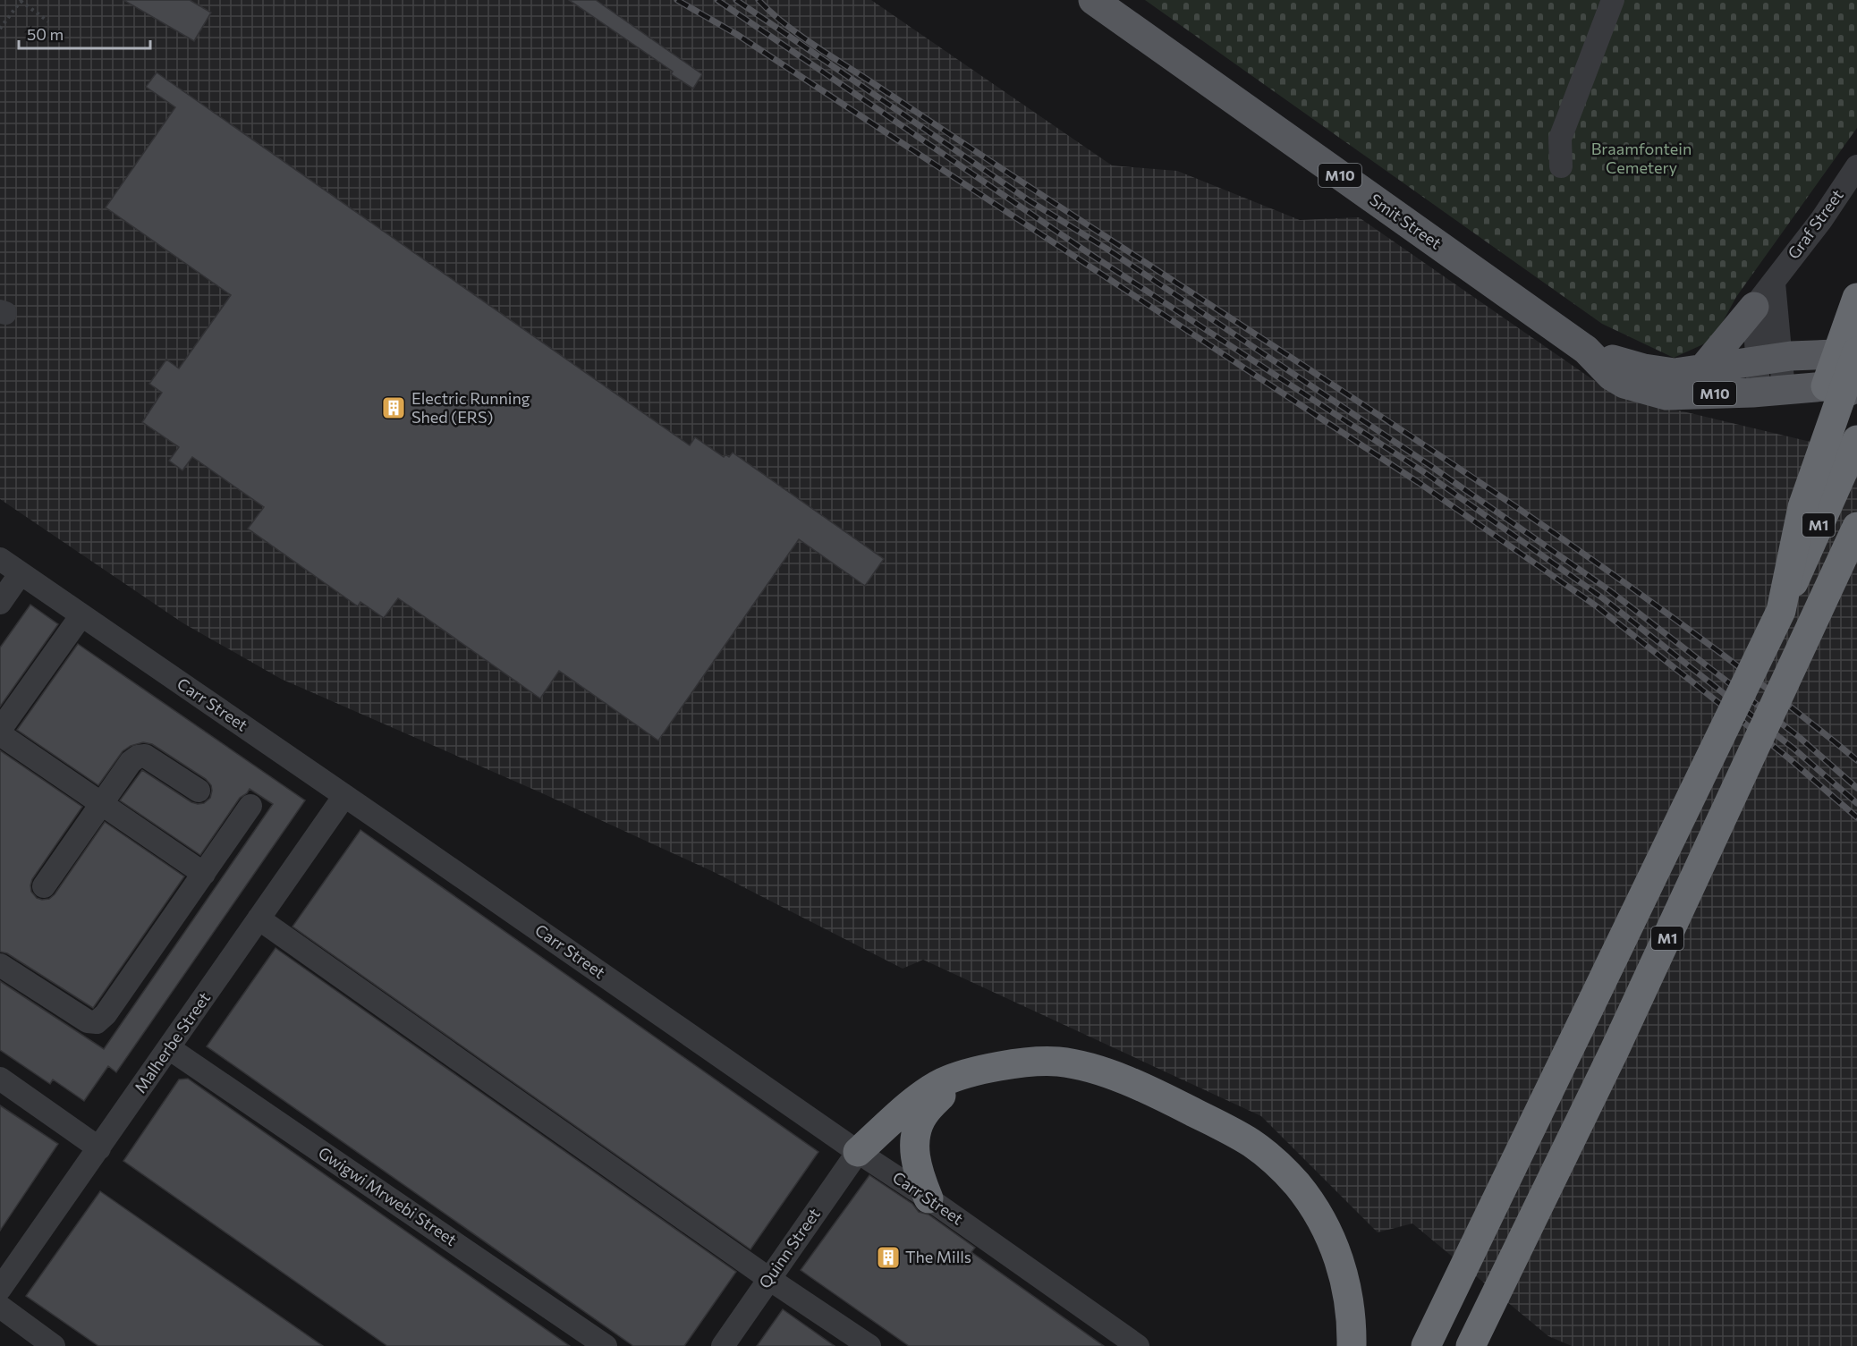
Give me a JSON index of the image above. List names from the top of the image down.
{
  "streets": {
    "highway": ["M1"],
    "main road": ["M10", "Smit Street"],
    "street": [
      "Graf Street",
      "Carr Street",
      "Malherbe Street",
      "Gwigwi Mrwebi Street",
      "Quinn Street"
    ]
  },
  "crossings": [
    ["Carr Street", "Malherbe Street"],
    ["Carr Street", "Quinn Street"],
    ["Malherbe Street", "Gwigwi Mrwebi Street"]
  ],
  "parks": ["Braamfontein Cemetery"],
  "places": {
    "building": ["Electric Running Shed (ERS)", "The Mills"]
  },
  "scale_bar": "50 m"
}
